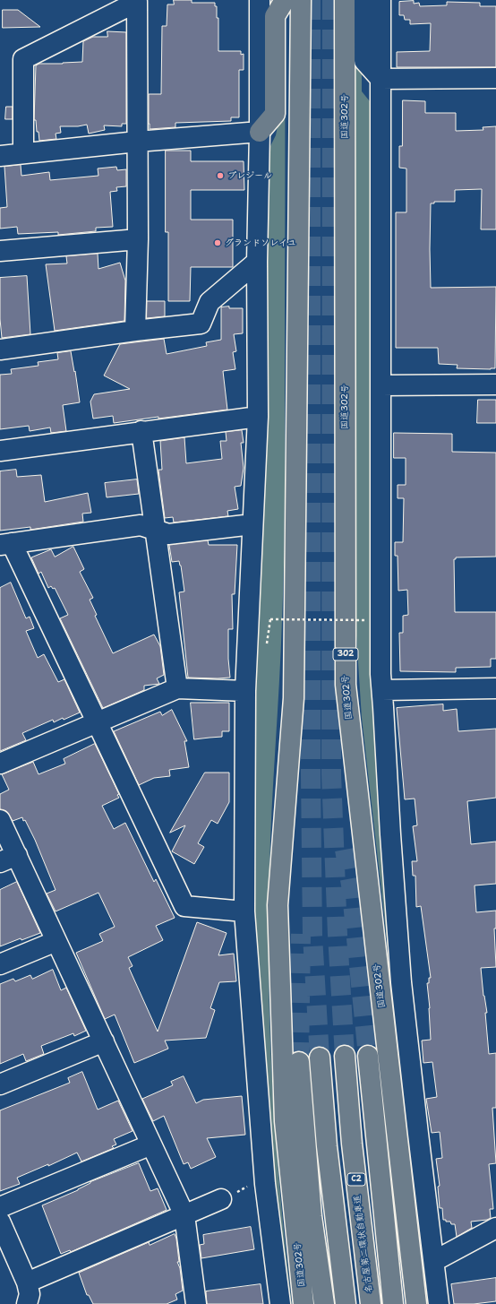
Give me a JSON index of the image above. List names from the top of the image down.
{
  "streets": {
    "highway": [
      "国道302号",
      "302",
      "C2",
      "名古屋第二環状自動車道"
    ]
  },
  "places": ["プレジール", "グランドソレイユ"]
}
